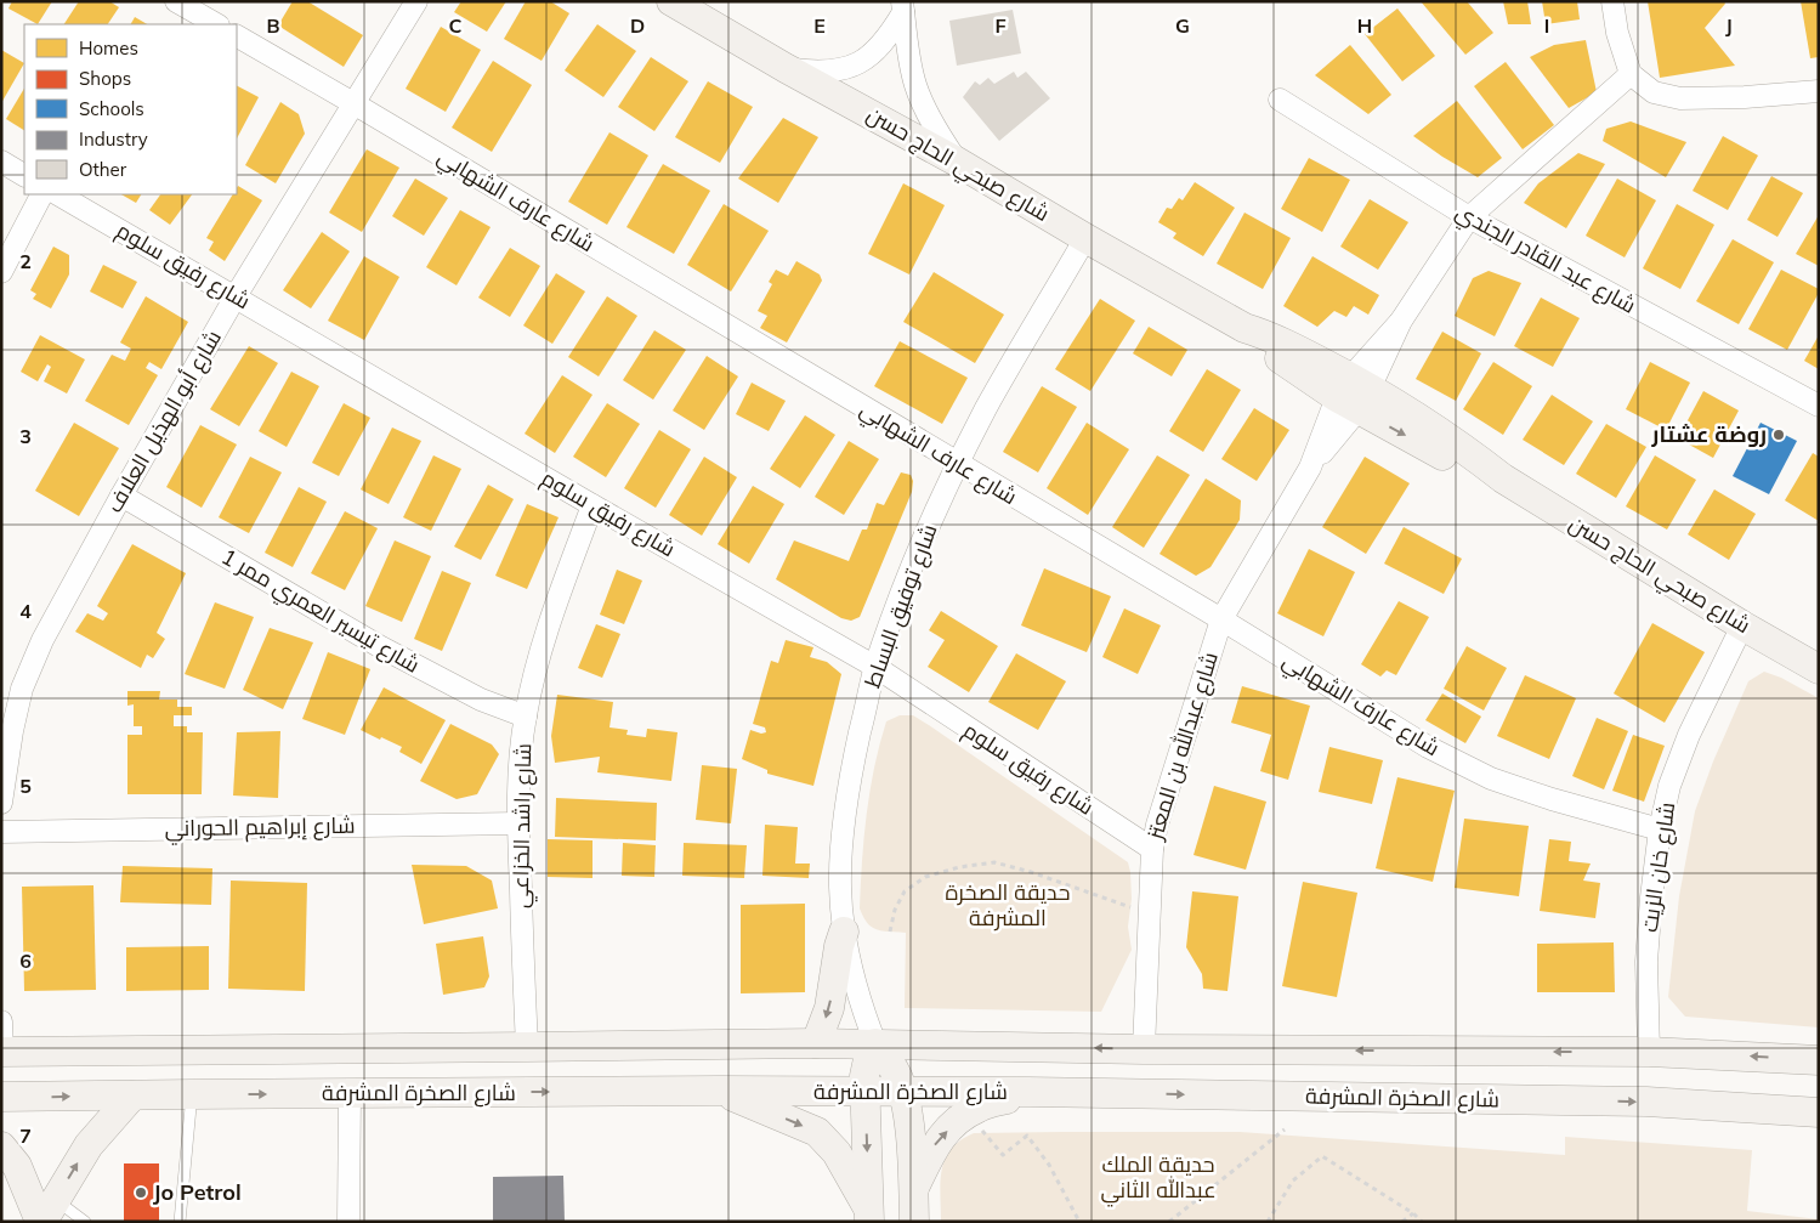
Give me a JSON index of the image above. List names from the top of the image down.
{
  "streets": {
    "main road": ["شارع صبحي الحاج حسن", "شارع الصخرة المشرفة"],
    "street": [
      "شارع عارف الشهابي",
      "شارع عبد القادر الجندي",
      "شارع رفيق سلوم",
      "شارع أبو الهذيل العلاف",
      "شارع توفيق البساط",
      "شارع تيسير العمري ممر 1",
      "شارع عبدالله بن المعتز",
      "شارع راشد الخزاعي",
      "شارع إبراهيم الحوراني",
      "شارع خان الزيت"
    ]
  },
  "crossings": [
    ["شارع صبحي الحاج حسن", "شارع توفيق البساط"],
    ["شارع صبحي الحاج حسن", "شارع عبدالله بن المعتز"],
    ["شارع صبحي الحاج حسن", "شارع خان الزيت"],
    ["شارع عارف الشهابي", "شارع أبو الهذيل العلاف"],
    ["شارع عارف الشهابي", "شارع توفيق البساط"],
    ["شارع عارف الشهابي", "شارع عبدالله بن المعتز"],
    ["شارع عارف الشهابي", "شارع خان الزيت"],
    ["شارع عبد القادر الجندي", "شارع عبدالله بن المعتز"],
    ["شارع رفيق سلوم", "شارع أبو الهذيل العلاف"],
    ["شارع رفيق سلوم", "شارع توفيق البساط"],
    ["شارع رفيق سلوم", "شارع عبدالله بن المعتز"],
    ["شارع رفيق سلوم", "شارع راشد الخزاعي"],
    ["شارع أبو الهذيل العلاف", "شارع تيسير العمري ممر 1"],
    ["شارع توفيق البساط", "شارع الصخرة المشرفة"],
    ["شارع تيسير العمري ممر 1", "شارع راشد الخزاعي"],
    ["شارع عبدالله بن المعتز", "شارع الصخرة المشرفة"],
    ["شارع راشد الخزاعي", "شارع إبراهيم الحوراني"],
    ["شارع راشد الخزاعي", "شارع الصخرة المشرفة"],
    ["شارع خان الزيت", "شارع الصخرة المشرفة"]
  ],
  "parks": ["حديقة الصخرة المشرفة", "حديقة الملك عبدالله الثاني"],
  "places": ["روضة عشتار", "Jo Petrol"],
  "legend": [
    "Homes",
    "Shops",
    "Schools",
    "Industry",
    "Other"
  ],
  "grid": {
    "columns": [
      "B",
      "C",
      "D",
      "E",
      "F",
      "G",
      "H",
      "I",
      "J"
    ],
    "rows": [
      "2",
      "3",
      "4",
      "5",
      "6",
      "7"
    ]
  }
}
